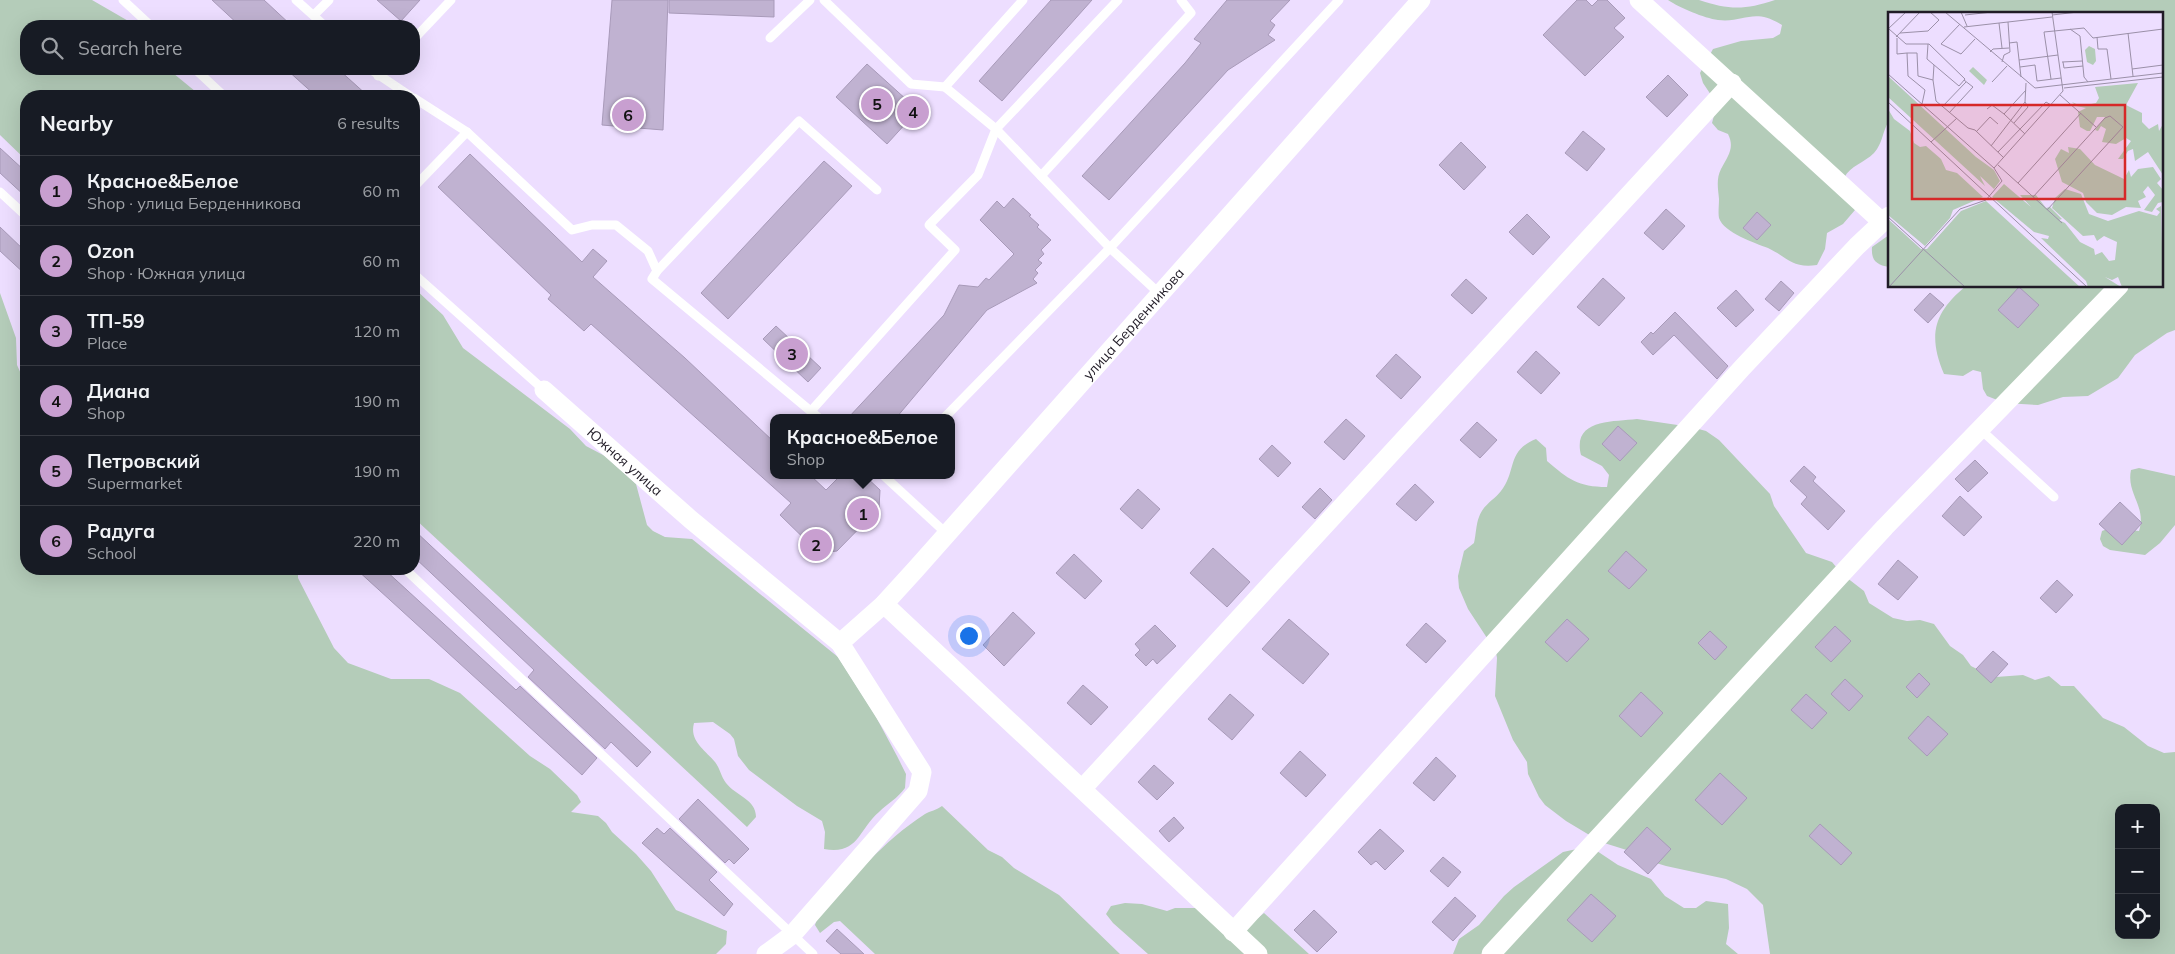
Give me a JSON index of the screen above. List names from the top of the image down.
{
  "streets": {
    "street": ["улица Берденникова", "Южная улица"]
  },
  "crossings": [
    ["улица Берденникова", "Южная улица"]
  ],
  "page": {
    "search": "Search here",
    "pins": [
      "5",
      "4",
      "6",
      "3",
      "1",
      "2"
    ],
    "heading": ["Nearby", "6 results"],
    "list": [
      {
        "mark": "1",
        "name": "Красное&Белое",
        "note": "Shop · улица Берденникова",
        "value": "60 m"
      },
      {
        "mark": "2",
        "name": "Ozon",
        "note": "Shop · Южная улица",
        "value": "60 m"
      },
      {
        "mark": "3",
        "name": "ТП-59",
        "note": "Place",
        "value": "120 m"
      },
      {
        "mark": "4",
        "name": "Диана",
        "note": "Shop",
        "value": "190 m"
      },
      {
        "mark": "5",
        "name": "Петровский",
        "note": "Supermarket",
        "value": "190 m"
      },
      {
        "mark": "6",
        "name": "Радуга",
        "note": "School",
        "value": "220 m"
      }
    ],
    "popup": ["Красное&Белое", "Shop"],
    "map_buttons": ["+", "−"]
  }
}
